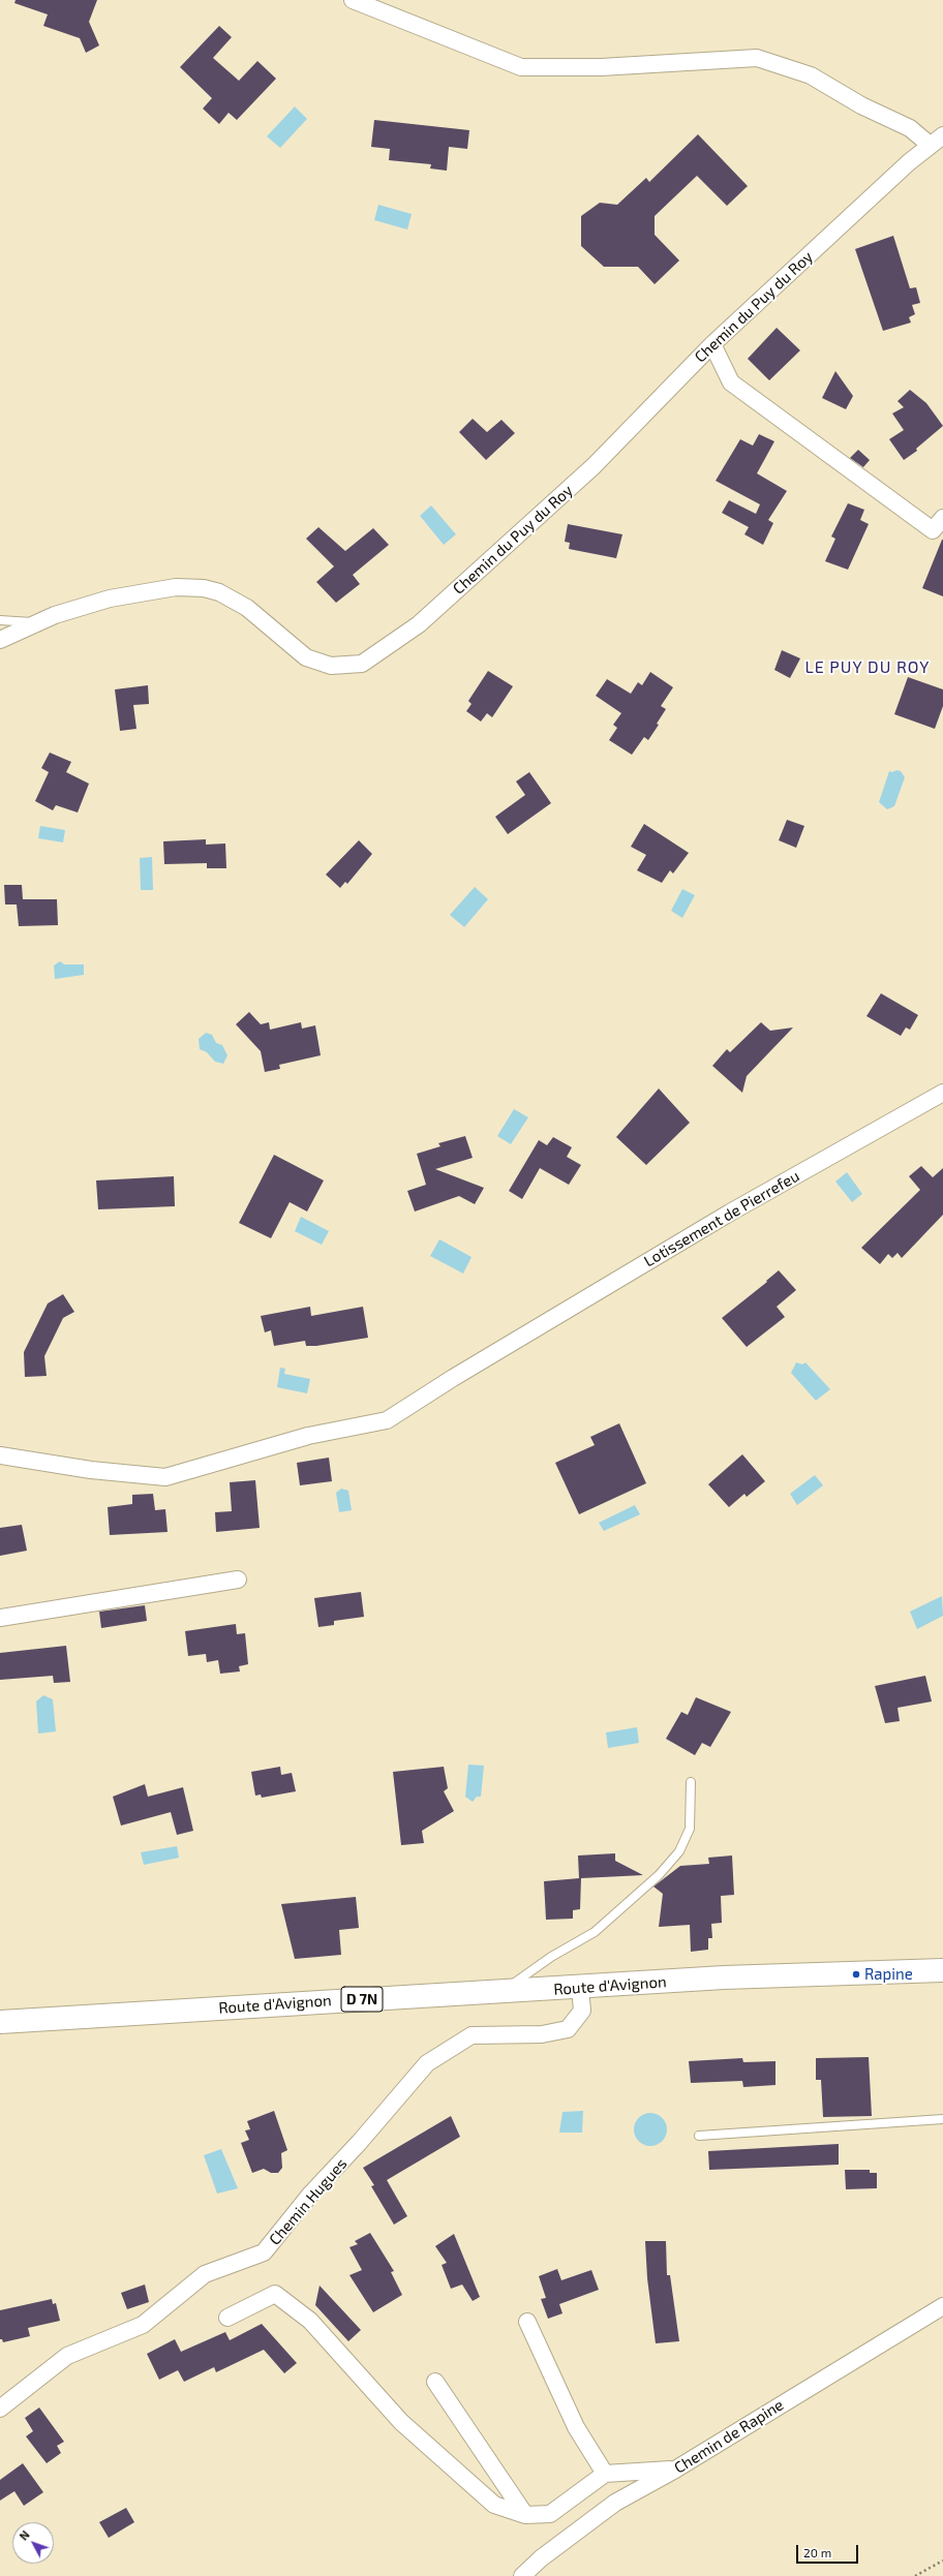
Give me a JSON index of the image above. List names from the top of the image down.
{
  "streets": {
    "main road": ["Route d'Avignon", "D 7N"],
    "street": [
      "Chemin du Puy du Roy",
      "Lotissement de Pierrefeu",
      "Chemin Hugues",
      "Chemin de Rapine"
    ]
  },
  "crossings": [
    ["Route d'Avignon", "Chemin Hugues"]
  ],
  "districts": ["LE PUY DU ROY"],
  "places": ["Rapine"],
  "scale_bar": "20 m",
  "north": "top left"
}
